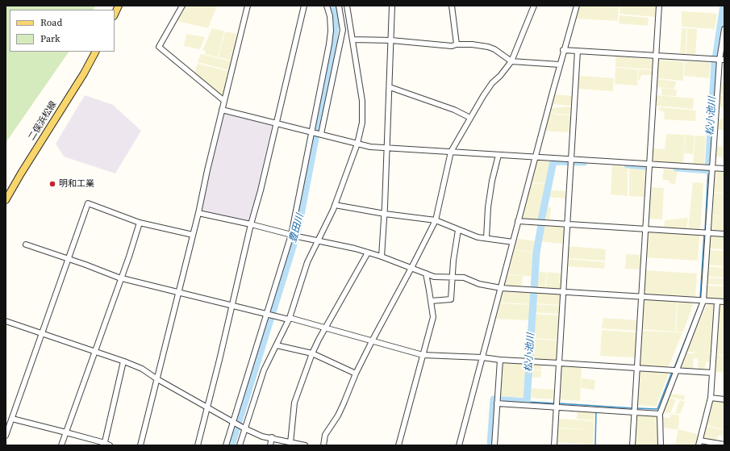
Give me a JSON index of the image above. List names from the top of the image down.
{
  "streets": {
    "main road": ["二俣浜松線"]
  },
  "water": ["松小池川", "豊田川"],
  "places": ["明和工業"],
  "legend": ["Road", "Park"]
}
